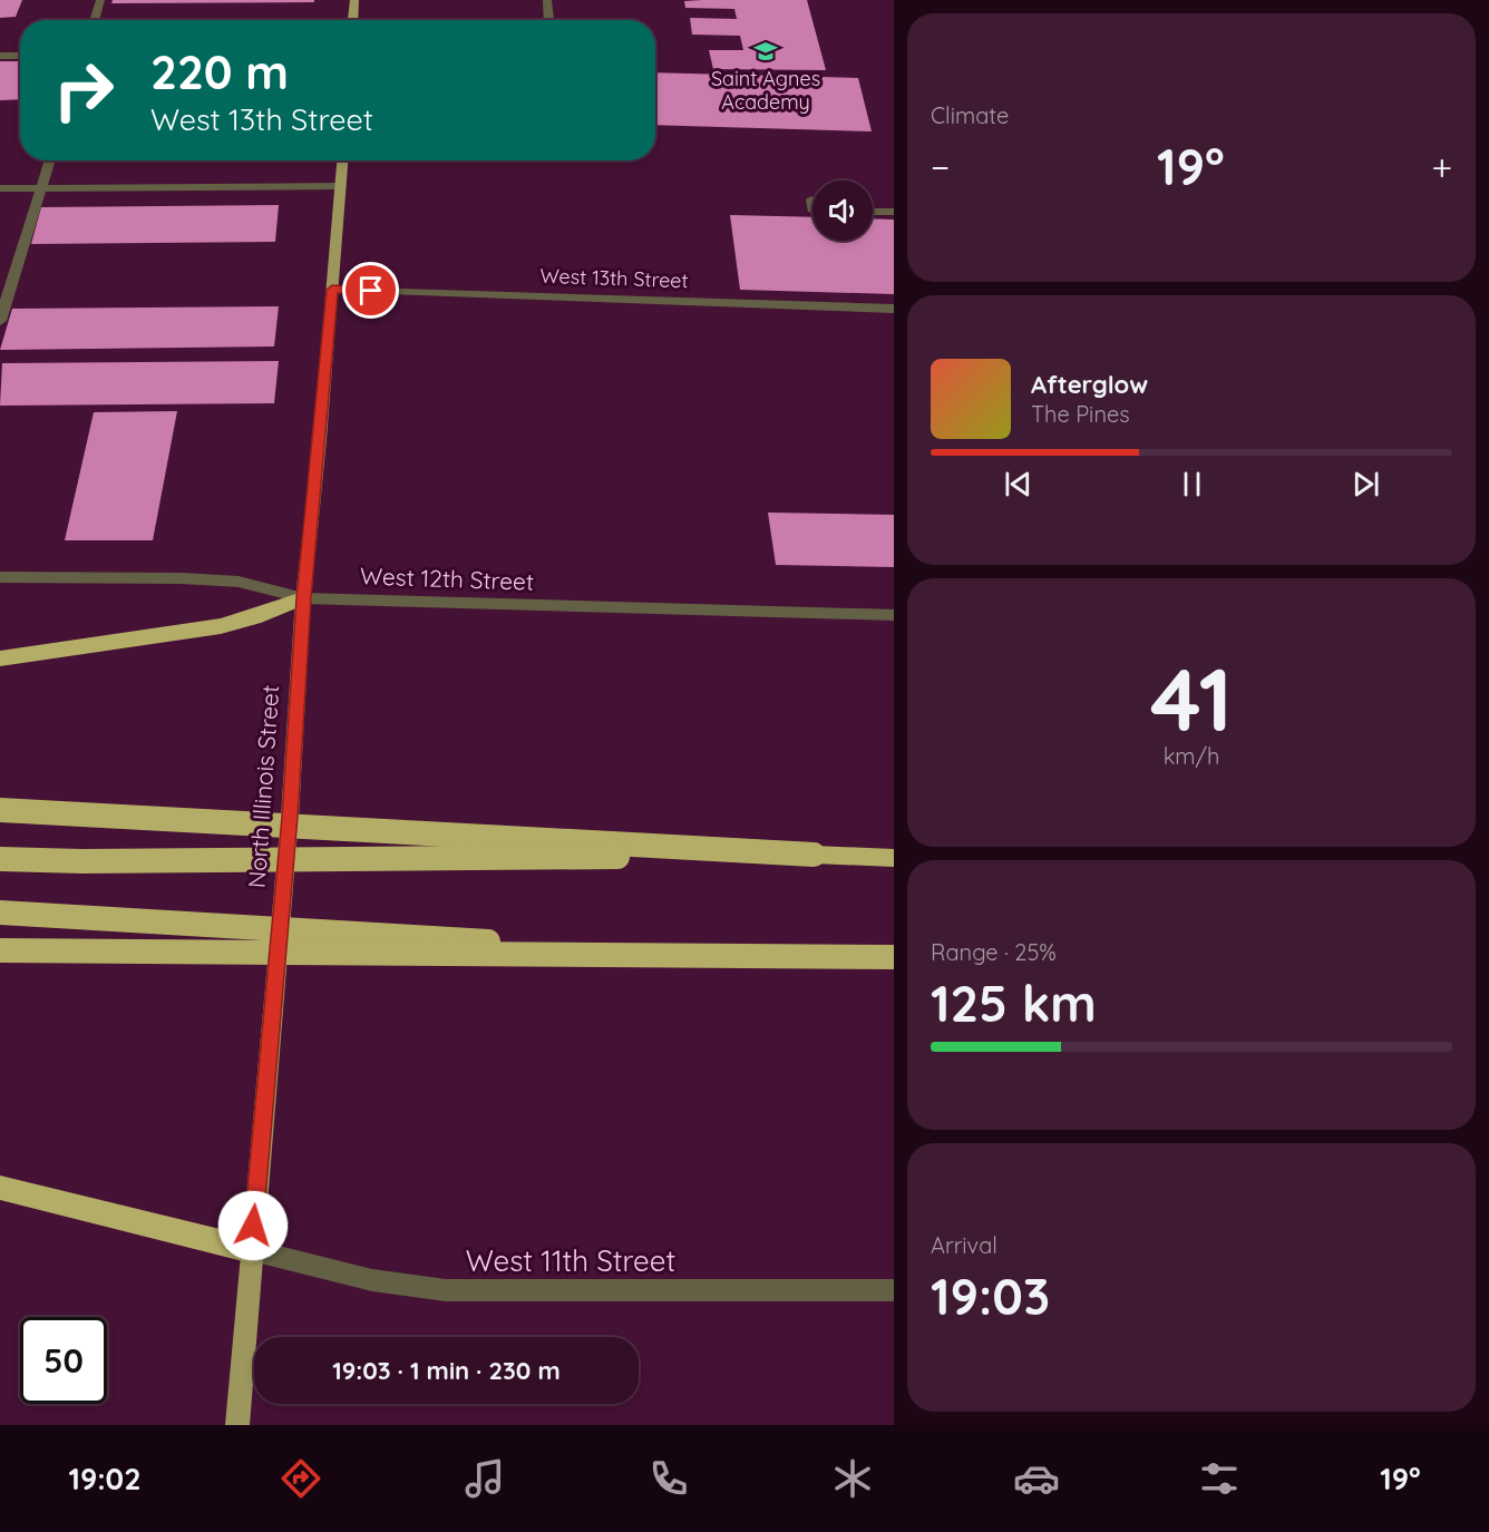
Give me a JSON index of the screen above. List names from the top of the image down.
{
  "streets": {
    "main road": ["North Illinois Street"],
    "street": ["West 13th Street", "West 12th Street", "West 11th Street"]
  },
  "crossings": [
    ["West 13th Street", "North Illinois Street"],
    ["West 12th Street", "North Illinois Street"],
    ["North Illinois Street", "West 11th Street"]
  ],
  "places": {
    "school or university": ["Saint Agnes Academy"]
  },
  "page": {
    "tile": [
      "Climate",
      ["41", "km/h"],
      ["Range · 25%", "125 km"],
      ["Arrival", "19:03"]
    ],
    "turn": ["220 m", "West 13th Street"],
    "heat": ["−", "19°", "+"],
    "song": ["Afterglow", "The Pines"],
    "limit": "50",
    "trip": "19:03 · 1 min · 230 m",
    "tabs": ["19:02", "19°"]
  }
}
